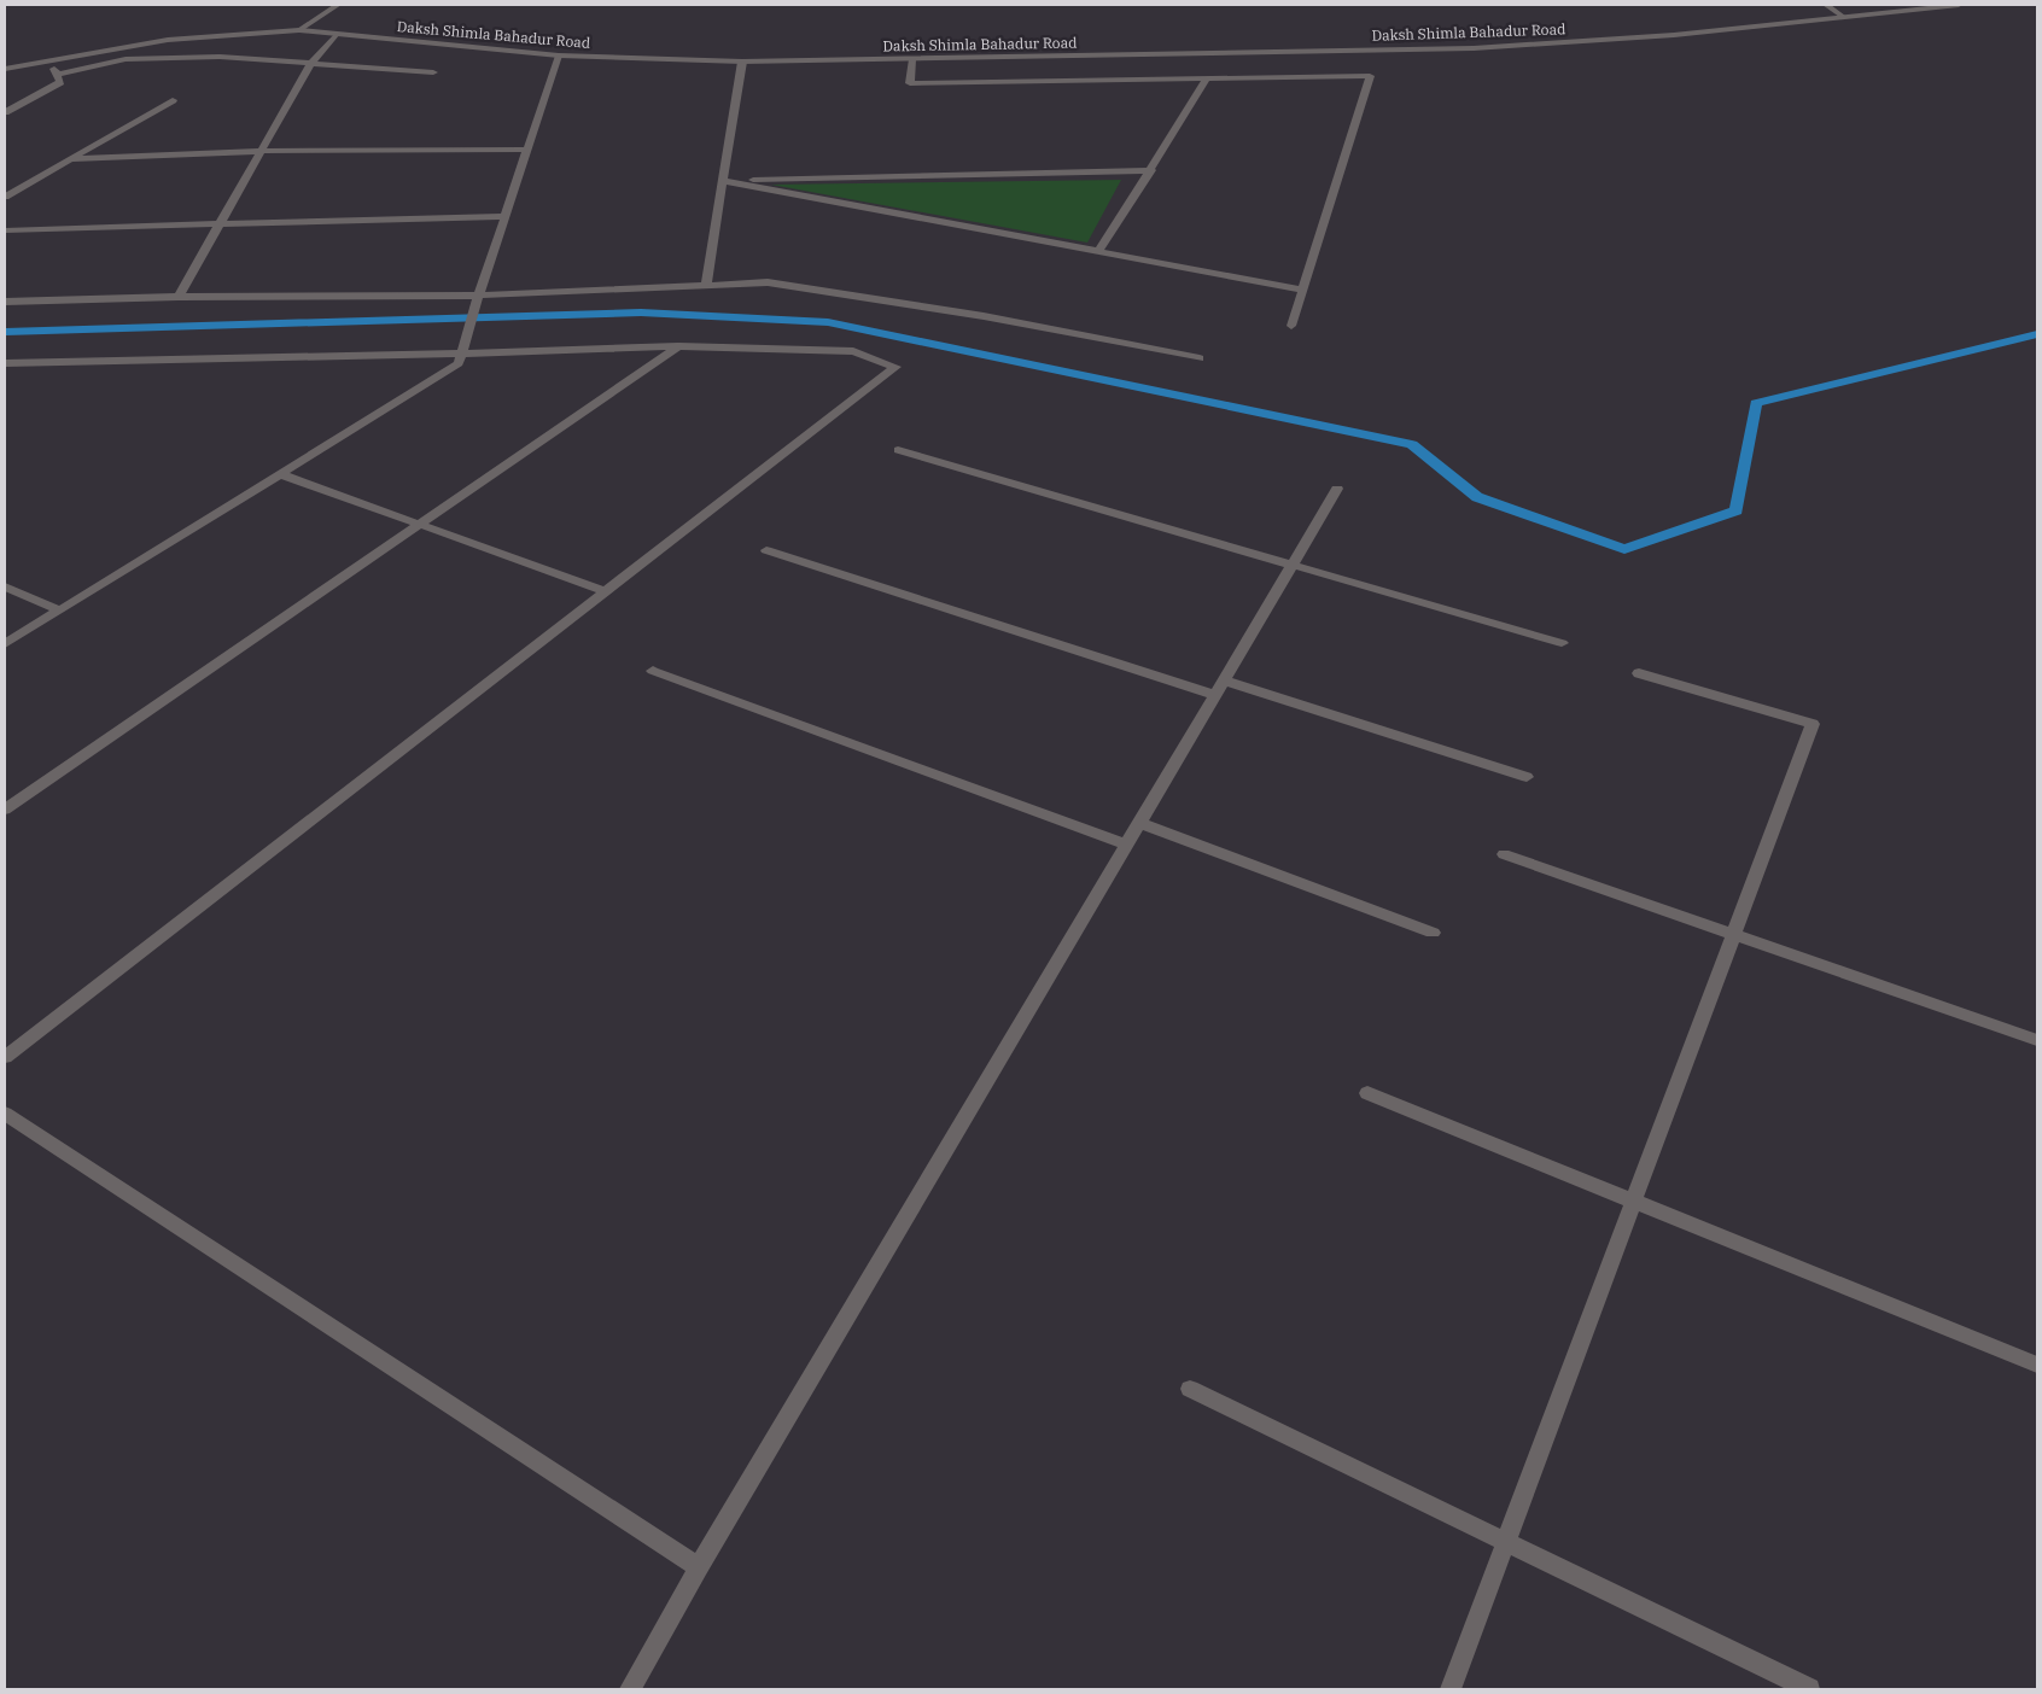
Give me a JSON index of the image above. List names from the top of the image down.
{
  "streets": {
    "street": ["Daksh Shimla Bahadur Road"]
  }
}
